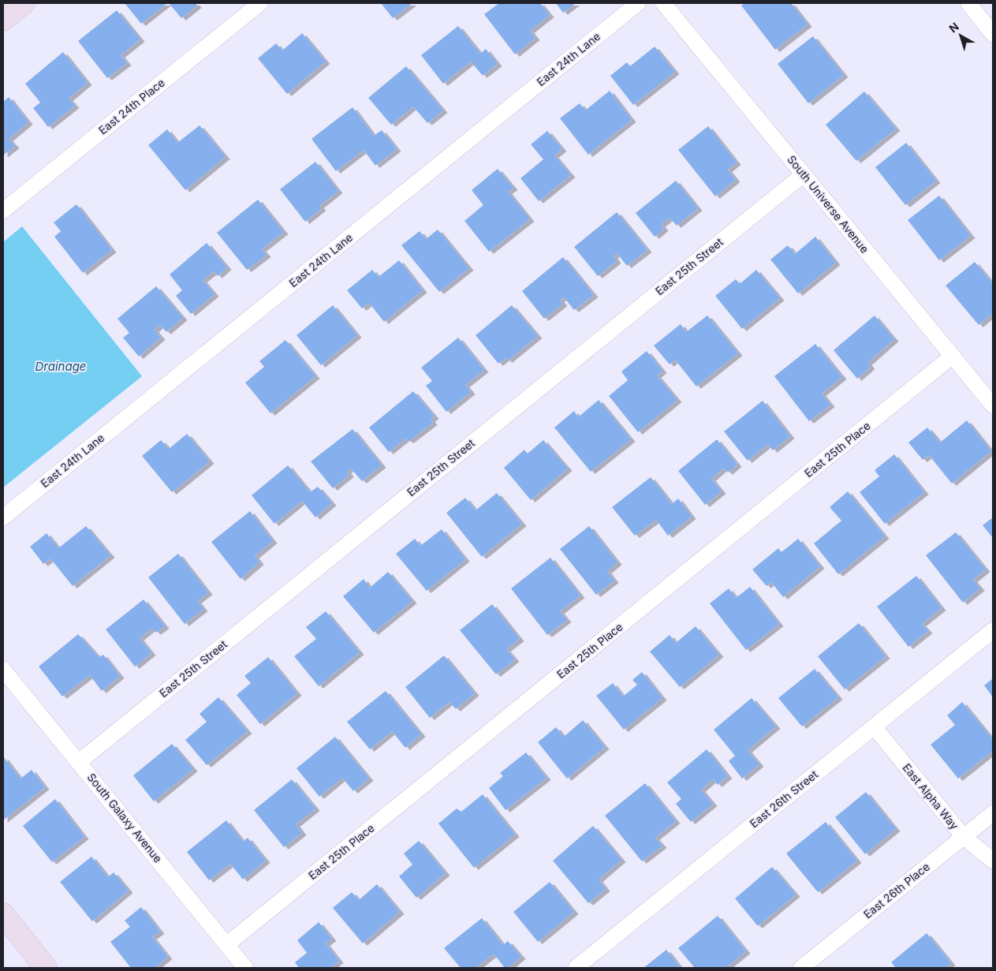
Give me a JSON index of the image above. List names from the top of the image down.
{
  "streets": {
    "street": [
      "East 24th Lane",
      "East 24th Place",
      "South Universe Avenue",
      "East 25th Street",
      "East 25th Place",
      "East Alpha Way",
      "East 26th Street",
      "South Galaxy Avenue",
      "East 26th Place"
    ]
  },
  "crossings": [
    ["South Universe Avenue", "East 25th Street"],
    ["South Universe Avenue", "East 25th Place"],
    ["East 25th Street", "South Galaxy Avenue"],
    ["East 25th Place", "South Galaxy Avenue"],
    ["East Alpha Way", "East 26th Street"],
    ["East Alpha Way", "East 26th Place"]
  ],
  "water": ["Drainage"],
  "north": "top left"
}
